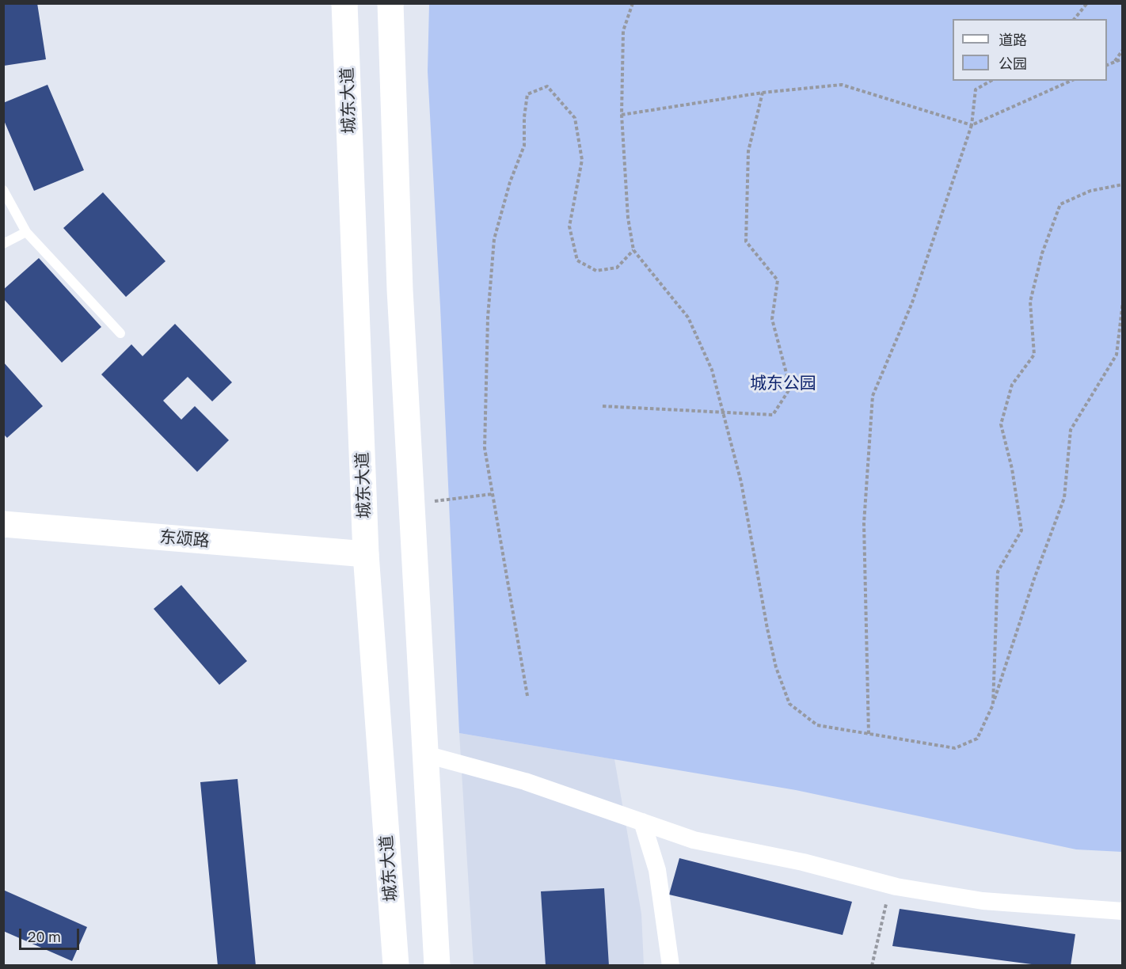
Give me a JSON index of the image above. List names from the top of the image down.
{
  "streets": {
    "main road": ["城东大道", "东颂路"]
  },
  "crossings": [
    ["城东大道", "东颂路"]
  ],
  "parks": ["城东公园"],
  "legend": ["道路", "公园"],
  "scale_bar": "20 m"
}
